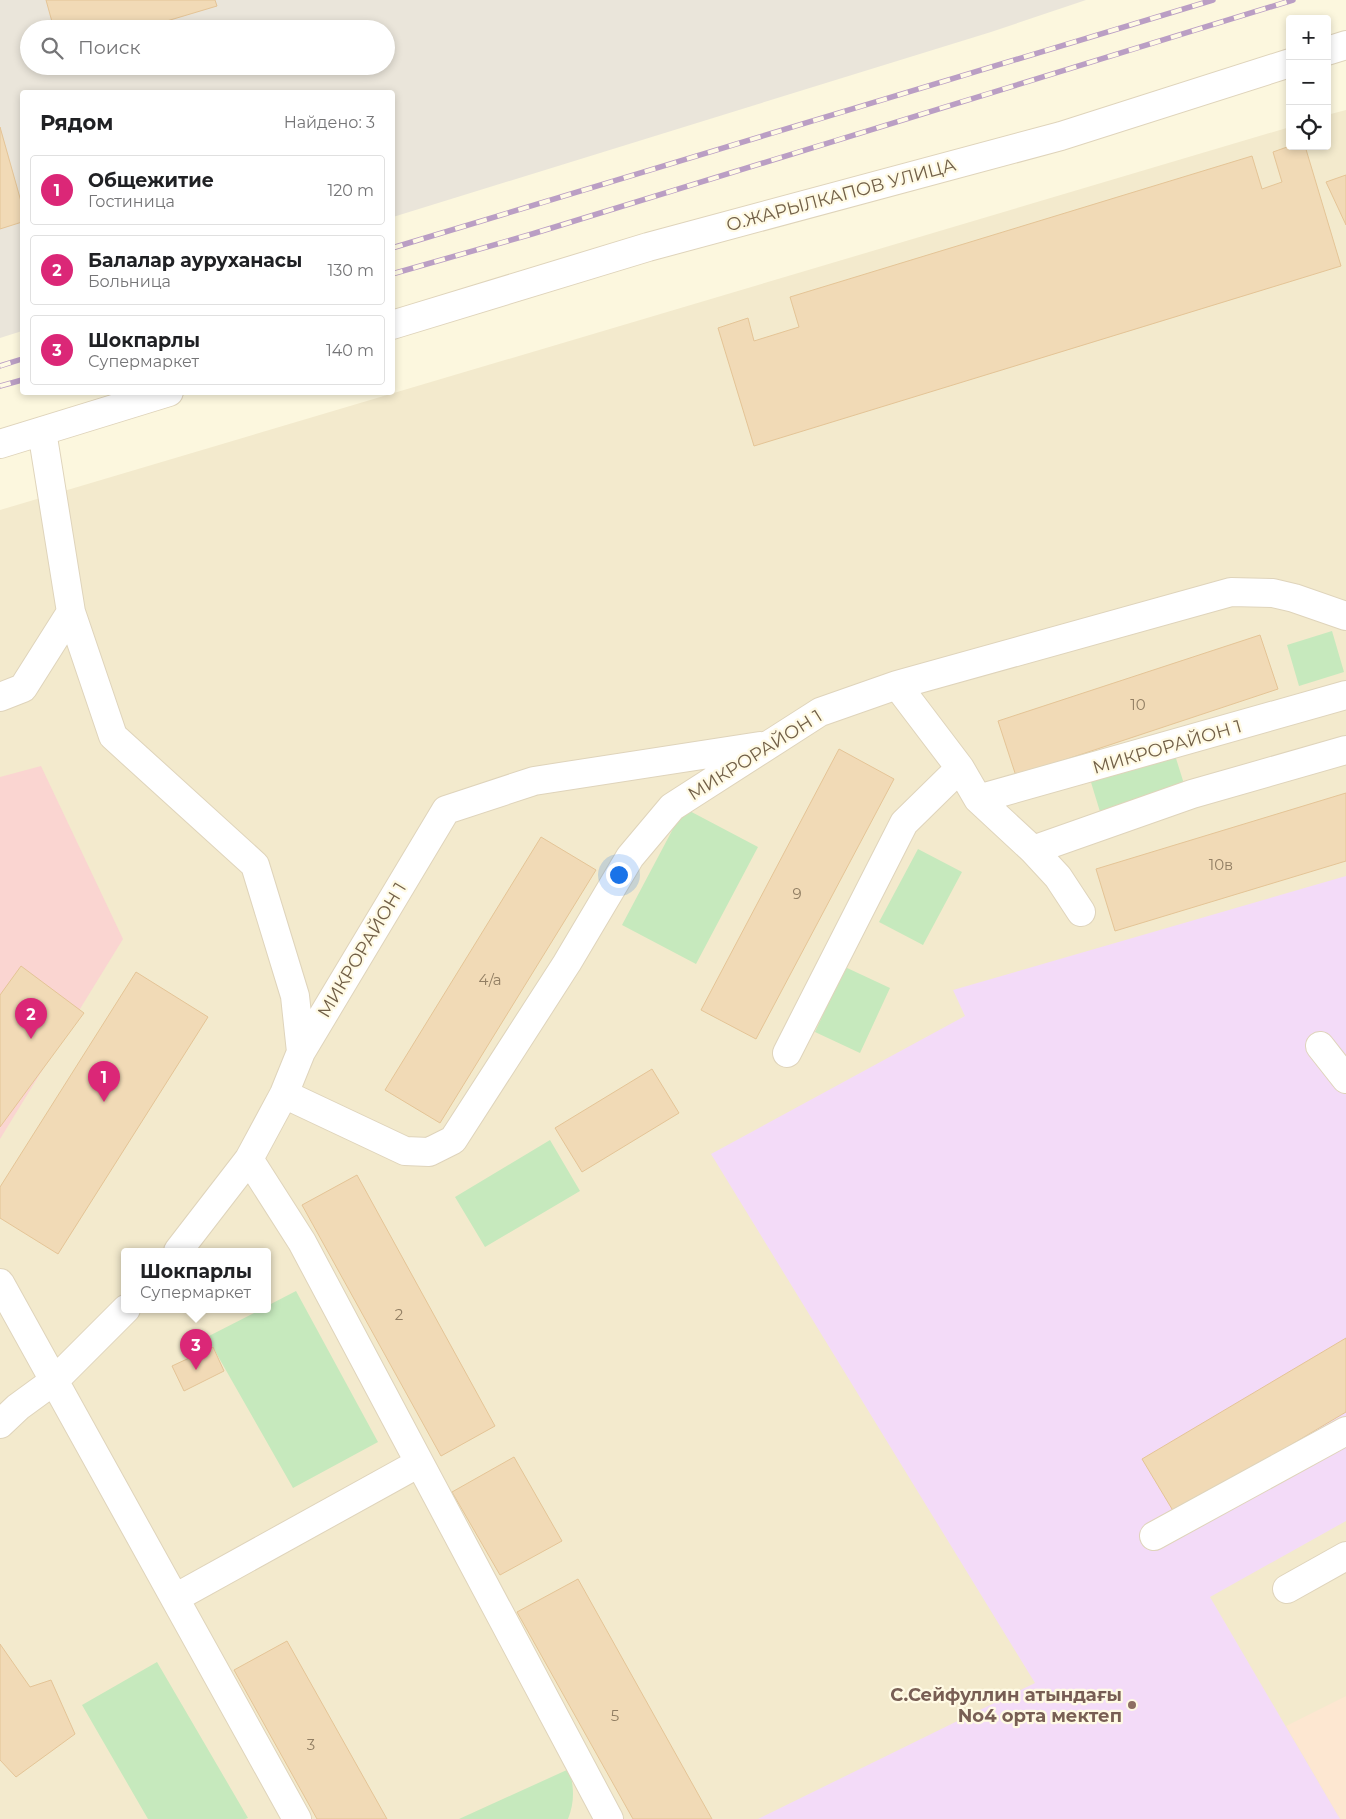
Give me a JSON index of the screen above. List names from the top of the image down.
{
  "streets": {
    "street": ["О.ЖАРЫЛКАПОВ УЛИЦА", "МИКРОРАЙОН 1"]
  },
  "places": ["С.Сейфуллин атындағы No4 орта мектеп"],
  "house_numbers": [
    "10",
    "10в",
    "9",
    "4/а",
    "2",
    "5",
    "3"
  ],
  "page": {
    "map_buttons": ["+", "−"],
    "search": "Поиск",
    "heading": ["Рядом", "Найдено: 3"],
    "list": [
      {
        "mark": "1",
        "name": "Общежитие",
        "note": "Гостиница",
        "value": "120 m"
      },
      {
        "mark": "2",
        "name": "Балалар ауруханасы",
        "note": "Больница",
        "value": "130 m"
      },
      {
        "mark": "3",
        "name": "Шокпарлы",
        "note": "Супермаркет",
        "value": "140 m"
      }
    ],
    "pins": ["2", "1", "3"],
    "popup": ["Шокпарлы", "Супермаркет"]
  }
}
